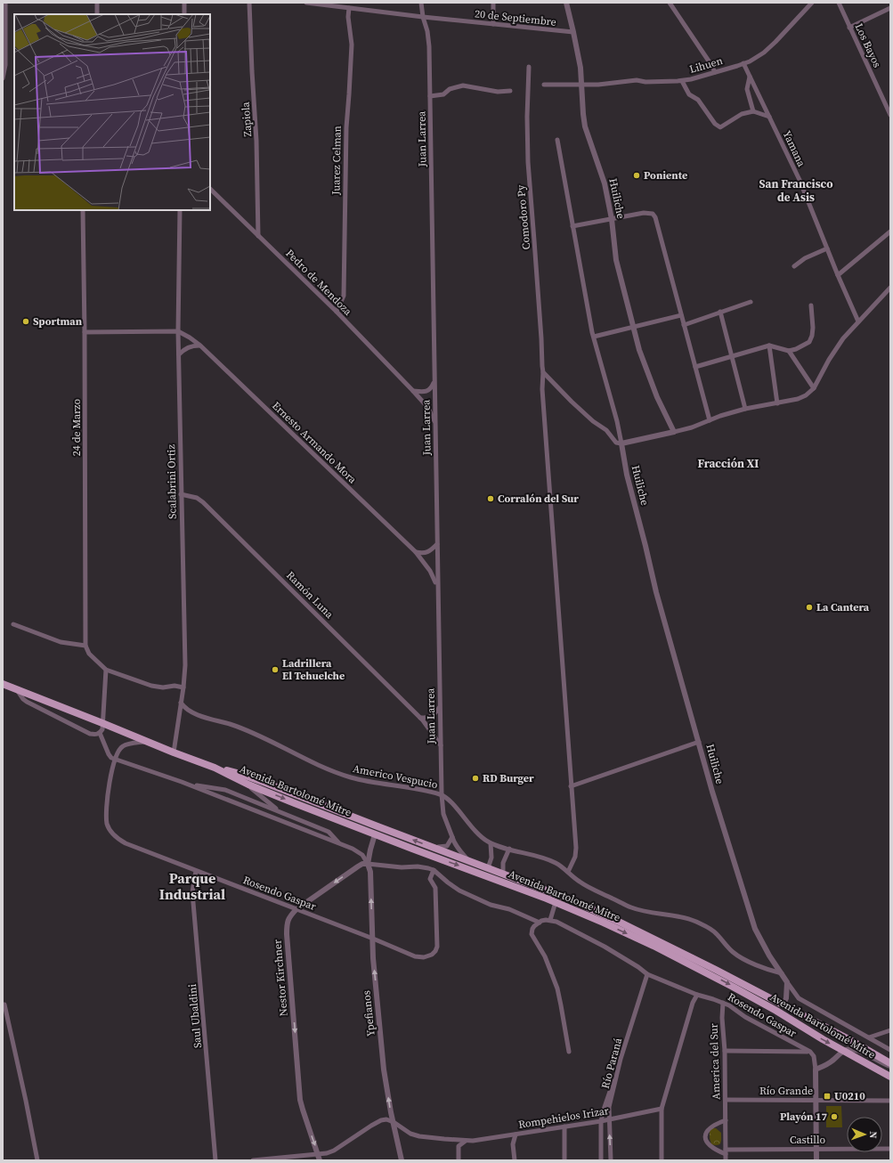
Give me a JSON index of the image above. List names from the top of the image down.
{
  "streets": {
    "main road": ["Avenida Bartolomé Mitre"],
    "street": [
      "20 de Septiembre",
      "Los Bayos",
      "Lihuen",
      "Zapiola",
      "Juan Larrea",
      "Yamana",
      "Juarez Celman",
      "Huiliche",
      "Comodoro Py",
      "Pedro de Mendoza",
      "24 de Marzo",
      "Ernesto Armando Mora",
      "Scalabrini Ortiz",
      "Ramón Luna",
      "Americo Vespucio",
      "Rosendo Gaspar",
      "Nestor Kirchner",
      "Ypefianos",
      "Saul Ubaldini",
      "America del Sur",
      "Río Paraná",
      "Río Grande",
      "Rompehielos Irizar",
      "Castillo"
    ]
  },
  "crossings": [
    ["20 de Septiembre", "Juan Larrea"],
    ["20 de Septiembre", "Juarez Celman"],
    ["20 de Septiembre", "Huiliche"],
    ["Lihuen", "Yamana"],
    ["Lihuen", "Huiliche"],
    ["Zapiola", "Pedro de Mendoza"],
    ["Juan Larrea", "Pedro de Mendoza"],
    ["Juan Larrea", "Ernesto Armando Mora"],
    ["Juan Larrea", "Ramón Luna"],
    ["Juan Larrea", "Americo Vespucio"],
    ["Juan Larrea", "Avenida Bartolomé Mitre"],
    ["Juarez Celman", "Pedro de Mendoza"],
    ["Huiliche", "Americo Vespucio"],
    ["Comodoro Py", "Americo Vespucio"],
    ["Ernesto Armando Mora", "Scalabrini Ortiz"],
    ["Scalabrini Ortiz", "Ramón Luna"],
    ["Scalabrini Ortiz", "Americo Vespucio"],
    ["Scalabrini Ortiz", "Avenida Bartolomé Mitre"],
    ["Avenida Bartolomé Mitre", "Rosendo Gaspar"],
    ["Rosendo Gaspar", "Nestor Kirchner"],
    ["Rosendo Gaspar", "Ypefianos"],
    ["Rosendo Gaspar", "Saul Ubaldini"],
    ["Rosendo Gaspar", "America del Sur"],
    ["Rosendo Gaspar", "Río Paraná"],
    ["Nestor Kirchner", "Ypefianos"],
    ["Ypefianos", "Rompehielos Irizar"],
    ["America del Sur", "Río Grande"],
    ["America del Sur", "Castillo"],
    ["Río Paraná", "Rompehielos Irizar"]
  ],
  "one_way": ["Nestor Kirchner", "Ypefianos"],
  "districts": ["San Francisco de Asis", "Fracción XI", "Parque Industrial"],
  "places": {
    "other": [
      "Poniente",
      "Sportman",
      "Corralón del Sur",
      "La Cantera",
      "Ladrillera El Tehuelche",
      "RD Burger",
      "Playón 17"
    ],
    "transit": ["U0210"]
  },
  "north": "right"
}
